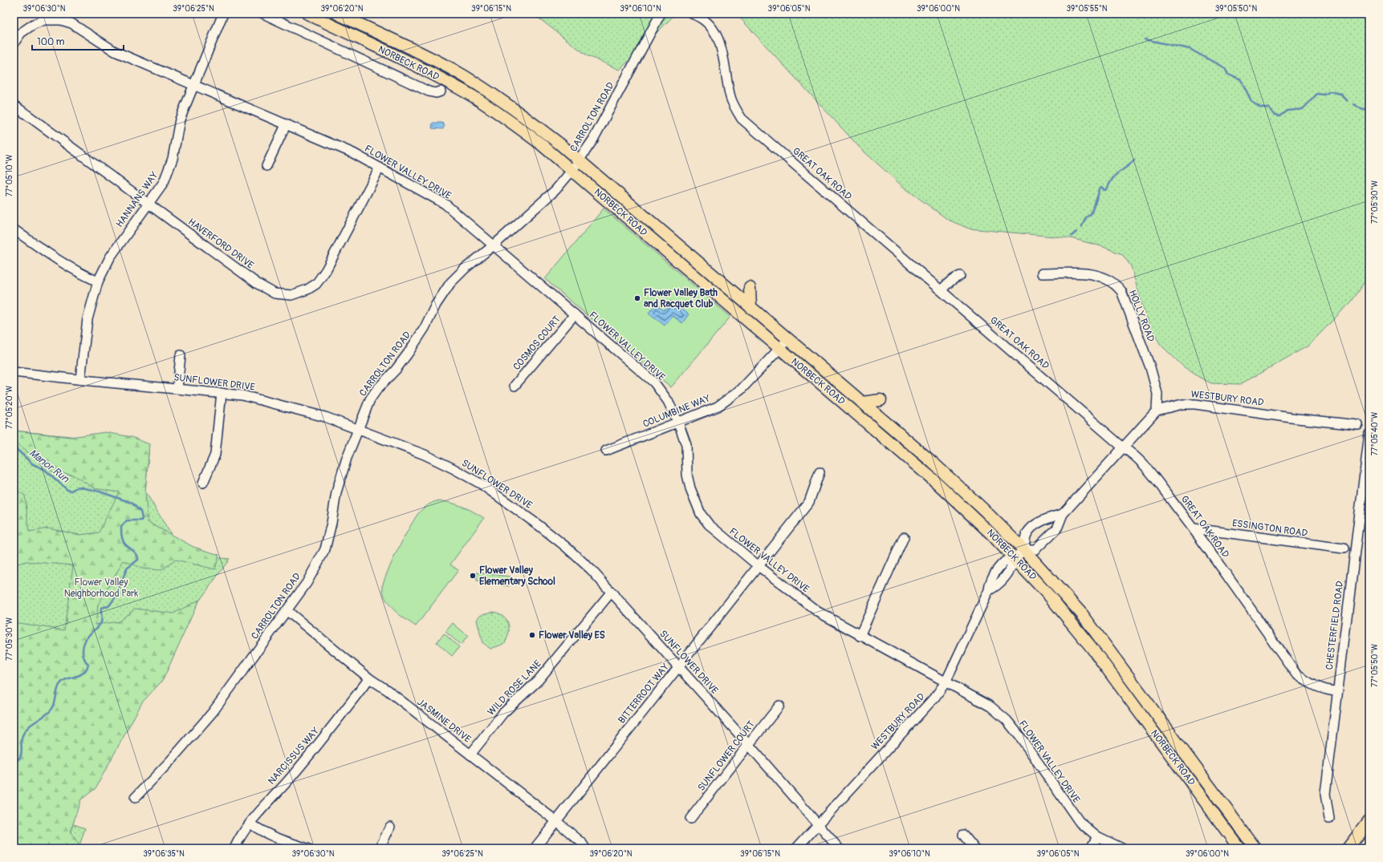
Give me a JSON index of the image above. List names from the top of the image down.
{
  "streets": {
    "main road": ["NORBECK ROAD"],
    "street": [
      "CARROLTON ROAD",
      "FLOWER VALLEY DRIVE",
      "GREAT OAK ROAD",
      "HANNANS WAY",
      "HAVERFORD DRIVE",
      "HOLLY ROAD",
      "COSMOS COURT",
      "SUNFLOWER DRIVE",
      "WESTBURY ROAD",
      "COLUMBINE WAY",
      "ESSINGTON ROAD",
      "CHESTERFIELD ROAD",
      "WILD ROSE LANE",
      "BITTERROOT WAY",
      "JASMINE DRIVE",
      "NARCISSUS WAY",
      "SUNFLOWER COURT"
    ]
  },
  "crossings": [
    ["NORBECK ROAD", "CARROLTON ROAD"],
    ["NORBECK ROAD", "WESTBURY ROAD"],
    ["NORBECK ROAD", "COLUMBINE WAY"],
    ["CARROLTON ROAD", "FLOWER VALLEY DRIVE"],
    ["CARROLTON ROAD", "SUNFLOWER DRIVE"],
    ["CARROLTON ROAD", "JASMINE DRIVE"],
    ["FLOWER VALLEY DRIVE", "HANNANS WAY"],
    ["FLOWER VALLEY DRIVE", "HAVERFORD DRIVE"],
    ["FLOWER VALLEY DRIVE", "COSMOS COURT"],
    ["FLOWER VALLEY DRIVE", "WESTBURY ROAD"],
    ["FLOWER VALLEY DRIVE", "COLUMBINE WAY"],
    ["FLOWER VALLEY DRIVE", "BITTERROOT WAY"],
    ["GREAT OAK ROAD", "ESSINGTON ROAD"],
    ["GREAT OAK ROAD", "CHESTERFIELD ROAD"],
    ["HANNANS WAY", "HAVERFORD DRIVE"],
    ["HANNANS WAY", "SUNFLOWER DRIVE"],
    ["HOLLY ROAD", "WESTBURY ROAD"],
    ["SUNFLOWER DRIVE", "WESTBURY ROAD"],
    ["SUNFLOWER DRIVE", "WILD ROSE LANE"],
    ["SUNFLOWER DRIVE", "BITTERROOT WAY"],
    ["SUNFLOWER DRIVE", "SUNFLOWER COURT"],
    ["WILD ROSE LANE", "JASMINE DRIVE"],
    ["BITTERROOT WAY", "JASMINE DRIVE"],
    ["JASMINE DRIVE", "NARCISSUS WAY"]
  ],
  "water": ["Manor Run"],
  "parks": ["Flower Valley Neighborhood Park"],
  "places": ["Flower Valley Bath and Racquet Club", "Flower Valley Elementary School", "Flower Valley ES"],
  "scale_bar": "100 m",
  "coordinates": [
    "39°06'30\"N",
    "39°06'25\"N",
    "39°06'20\"N",
    "39°06'15\"N",
    "39°06'10\"N",
    "39°06'05\"N",
    "39°06'00\"N",
    "39°05'55\"N",
    "39°05'50\"N",
    "77°05'10\"W",
    "77°05'30\"W",
    "77°05'20\"W",
    "77°05'40\"W",
    "77°05'50\"W",
    "39°06'35\"N"
  ]
}
